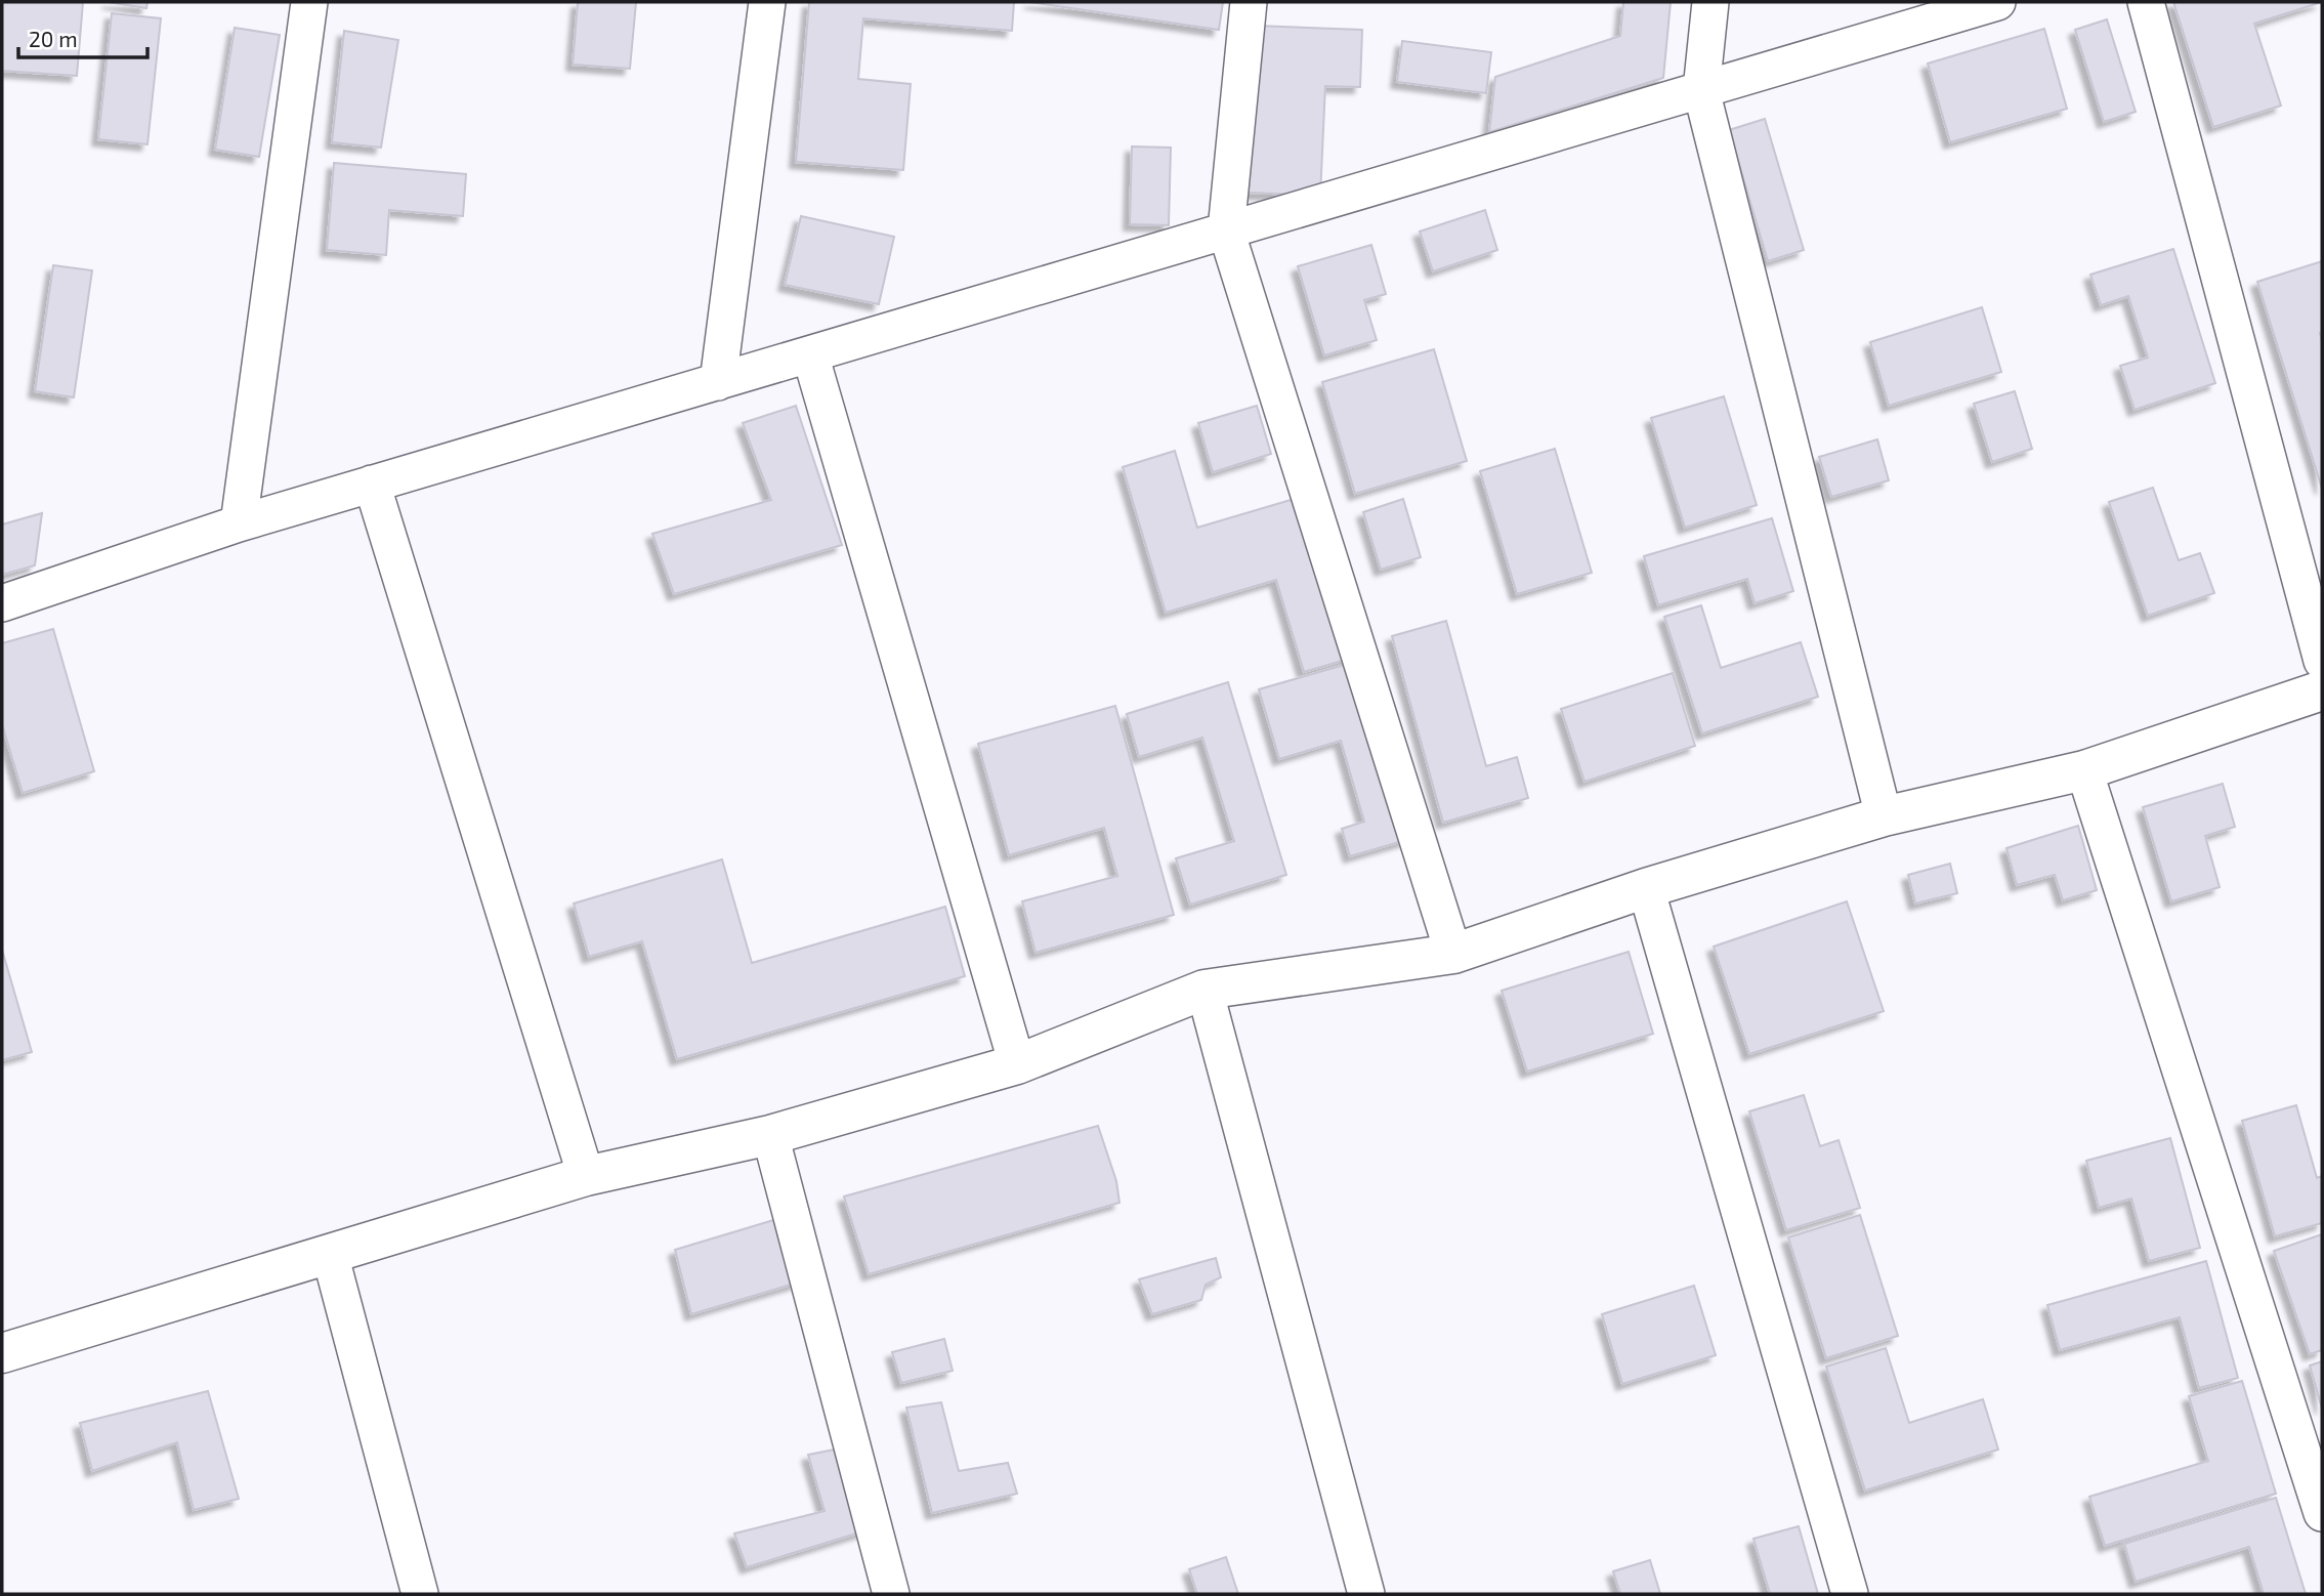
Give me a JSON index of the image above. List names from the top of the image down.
{
  "scale_bar": "20 m"
}
